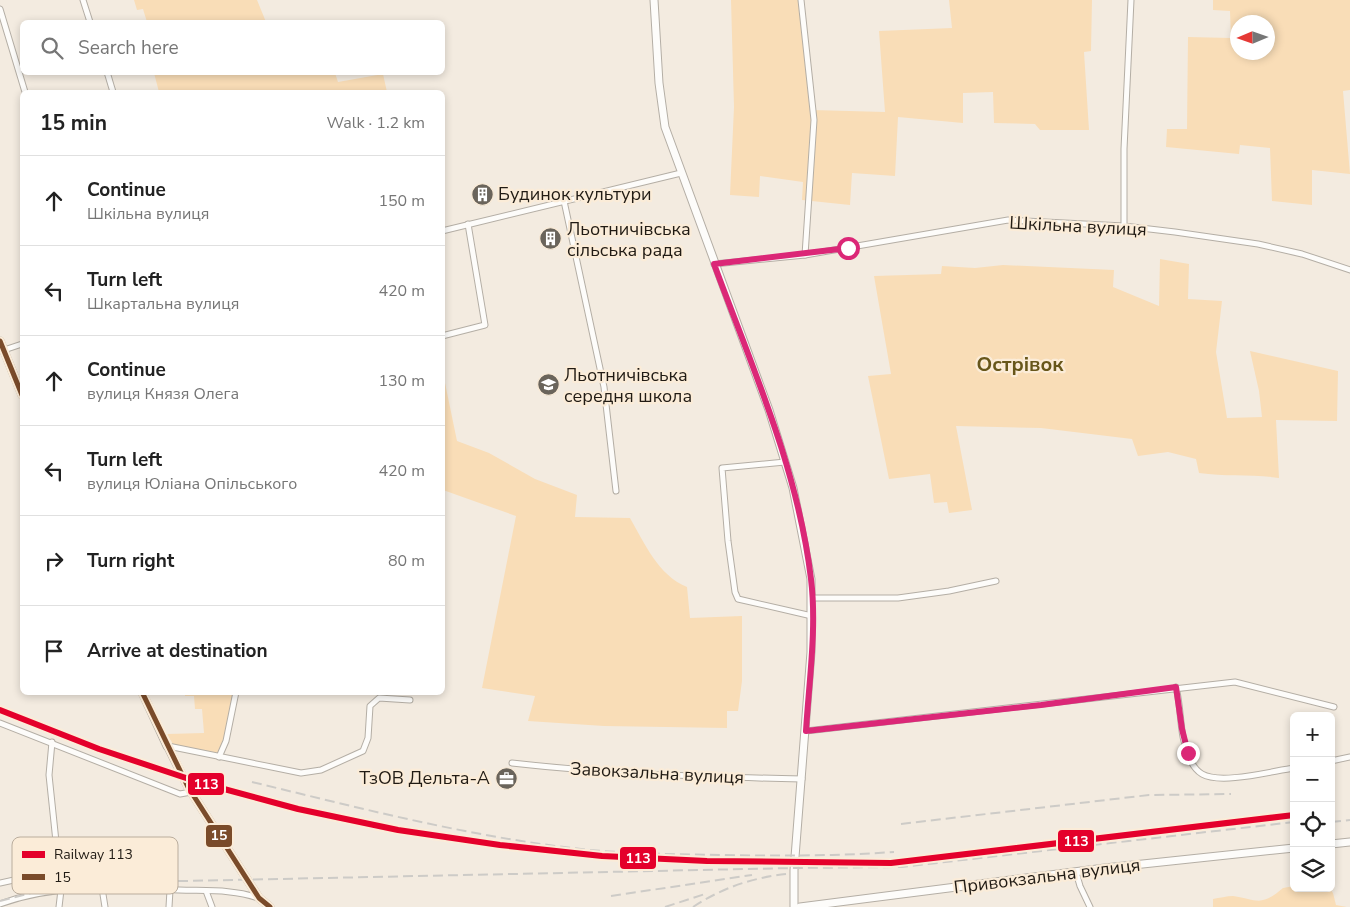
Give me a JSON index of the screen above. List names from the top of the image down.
{
  "streets": {
    "street": ["Шкільна вулиця", "Завокзальна вулиця", "Привокзальна вулиця"]
  },
  "districts": ["Острівок"],
  "places": {
    "building": ["Будинок культури", "Льотничівська сільська рада"],
    "school or university": ["Льотничівська середня школа"],
    "office": ["ТзОВ Дельта-А"]
  },
  "lines": ["transit line 15", "rail line 113"],
  "legend": ["Railway 113", "15"],
  "north": "left",
  "page": {
    "search": "Search here",
    "heading": ["15 min", "Walk · 1.2 km"],
    "list": [
      ["Continue", "Шкільна вулиця", "150 m"],
      ["Turn left", "Шкартальна вулиця", "420 m"],
      ["Continue", "вулиця Князя Олега", "130 m"],
      ["Turn left", "вулиця Юліана Опільського", "420 m"],
      ["Turn right", "80 m"],
      "Arrive at destination"
    ],
    "map_buttons": ["+", "−"]
  }
}
